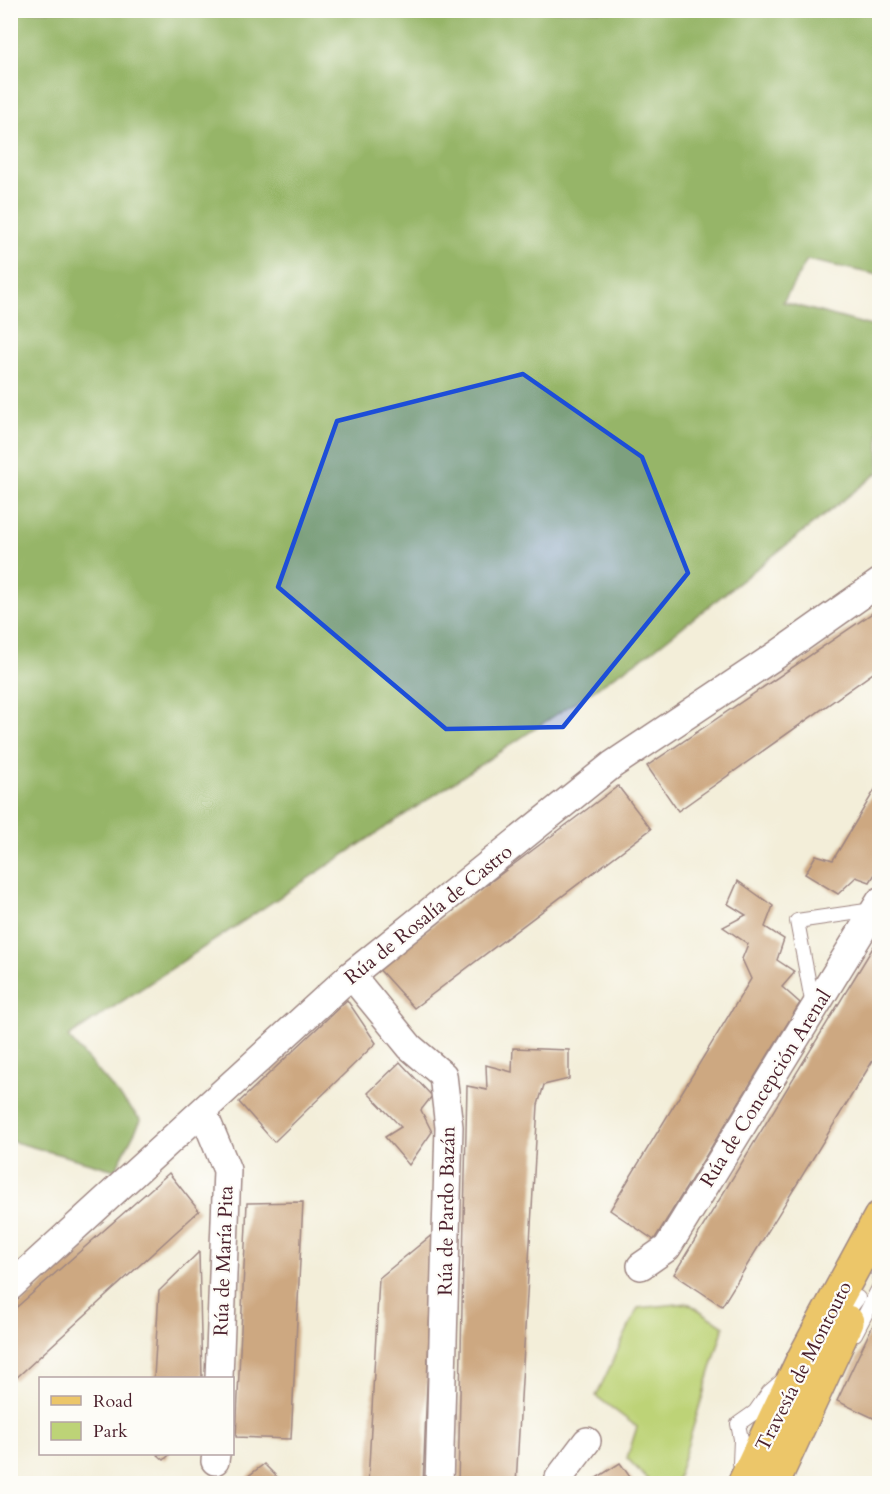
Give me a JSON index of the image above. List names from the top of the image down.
{
  "streets": {
    "main road": ["Travesía de Montouto"],
    "street": [
      "Rúa de Rosalía de Castro",
      "Rúa de Concepción Arenal",
      "Rúa de Pardo Bazán",
      "Rúa de María Pita"
    ]
  },
  "crossings": [
    ["Rúa de Rosalía de Castro", "Rúa de Pardo Bazán"],
    ["Rúa de Rosalía de Castro", "Rúa de María Pita"]
  ],
  "legend": ["Road", "Park"]
}
